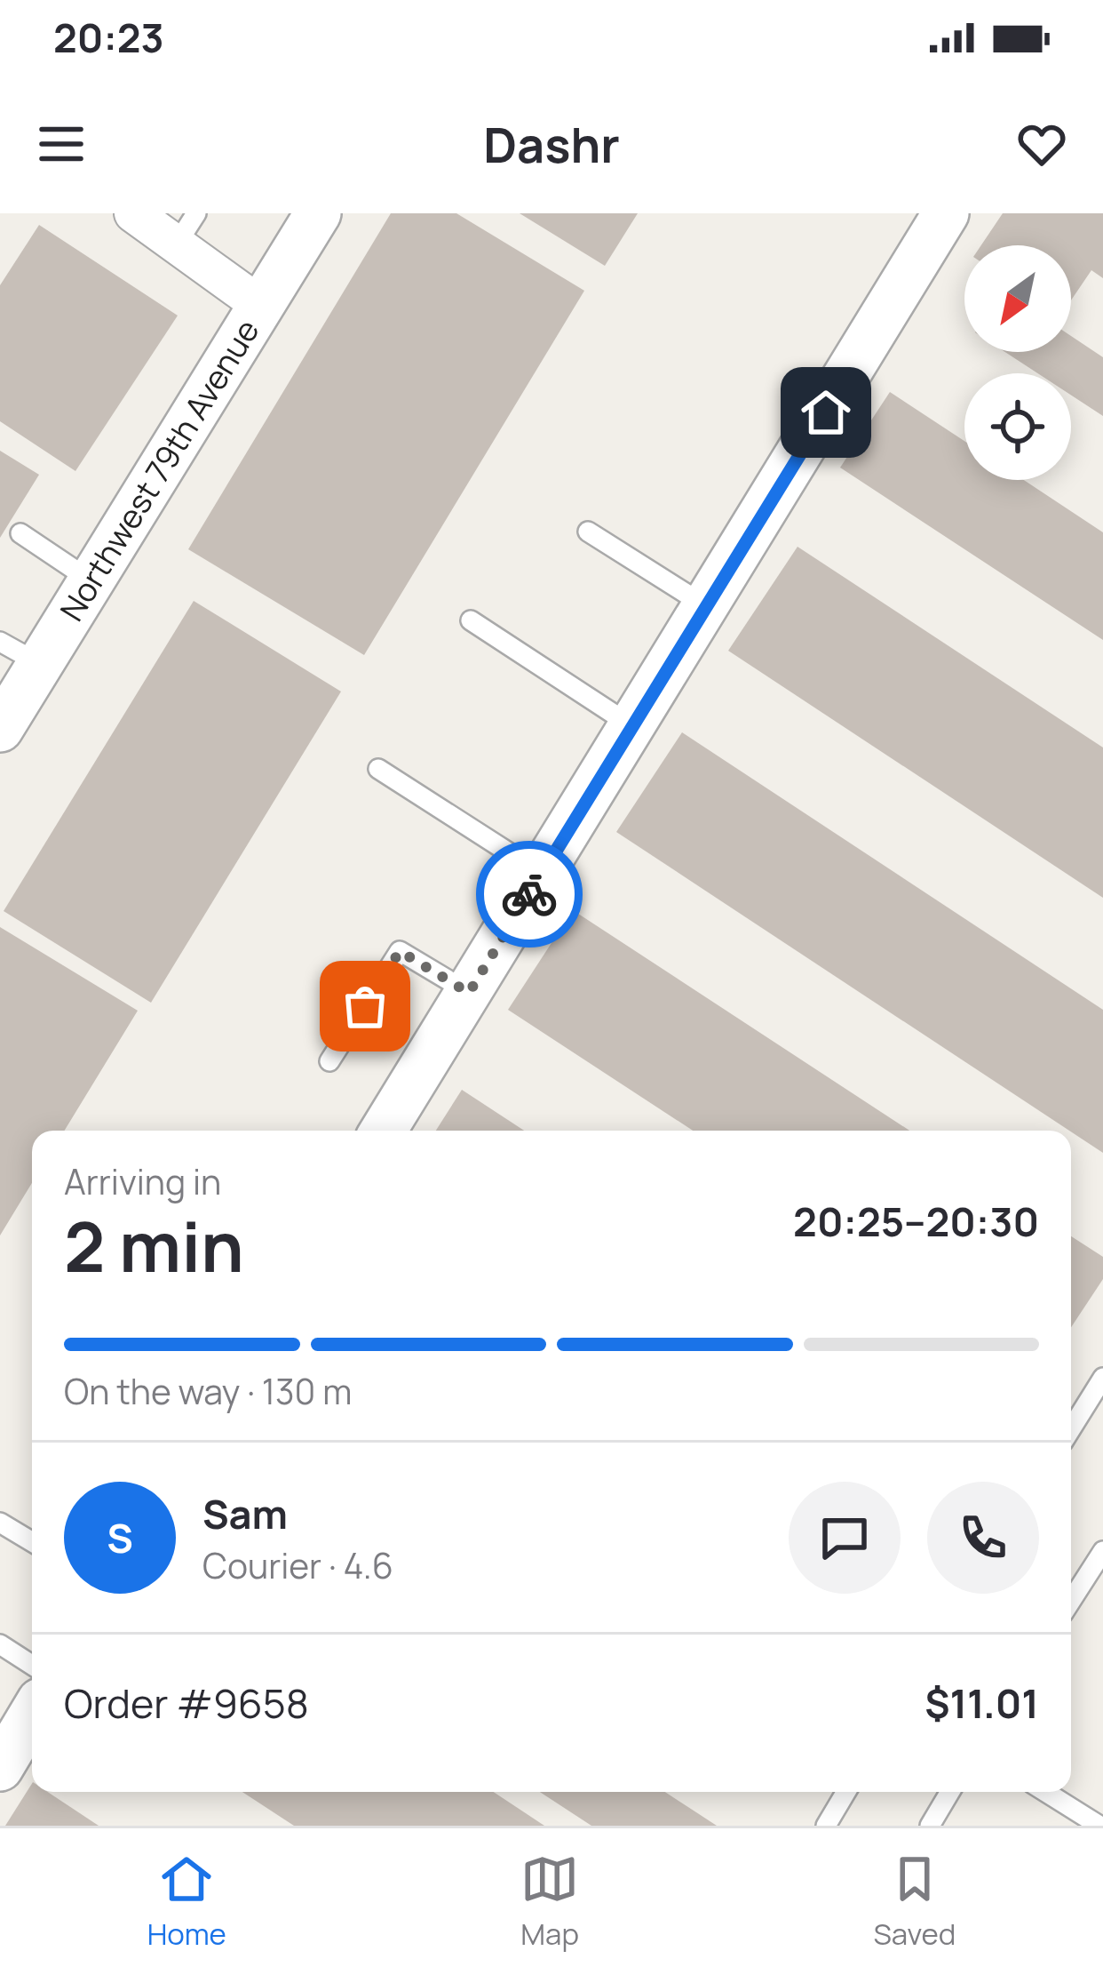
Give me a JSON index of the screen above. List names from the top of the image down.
{
  "streets": {
    "street": ["Northwest 79th Avenue"]
  },
  "north": "bottom left",
  "page": {
    "status": "20:23",
    "header": "Dashr",
    "heading": ["2 min", "Arriving in", "20:25–20:30"],
    "panel": [
      "Sam",
      "Courier · 4.6",
      "Order #9658",
      "$11.01"
    ],
    "bar": "On the way · 130 m",
    "round": "S",
    "tabs": ["Home", "Map", "Saved"]
  }
}
